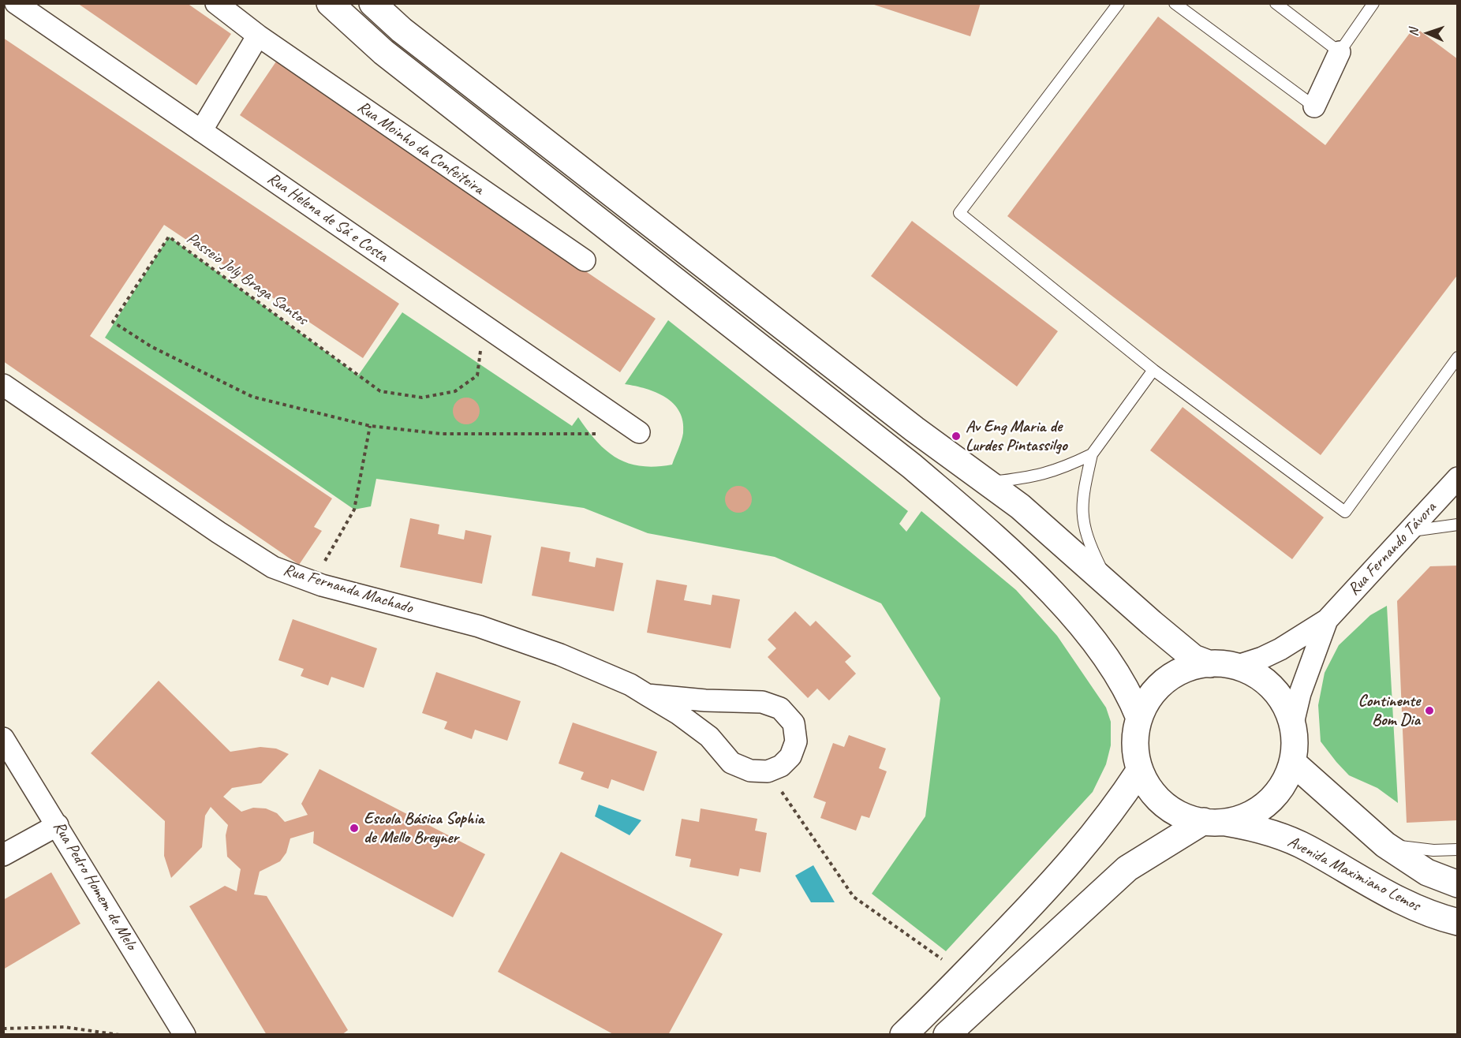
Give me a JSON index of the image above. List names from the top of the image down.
{
  "streets": {
    "street": [
      "Rua Moinho da Confeiteira",
      "Rua Helena de Sá e Costa",
      "Rua Fernando Távora",
      "Rua Fernanda Machado",
      "Avenida Maximiano Lemos",
      "Rua Pedro Homem de Melo"
    ],
    "path": ["Passeio Joly Braga Santos"]
  },
  "crossings": [
    ["Rua Helena de Sá e Costa", "Passeio Joly Braga Santos"],
    ["Rua Fernando Távora", "Avenida Maximiano Lemos"]
  ],
  "places": ["Av Eng Maria de Lurdes Pintassilgo", "Continente Bom Dia", "Escola Básica Sophia de Mello Breyner"],
  "north": "left"
}
